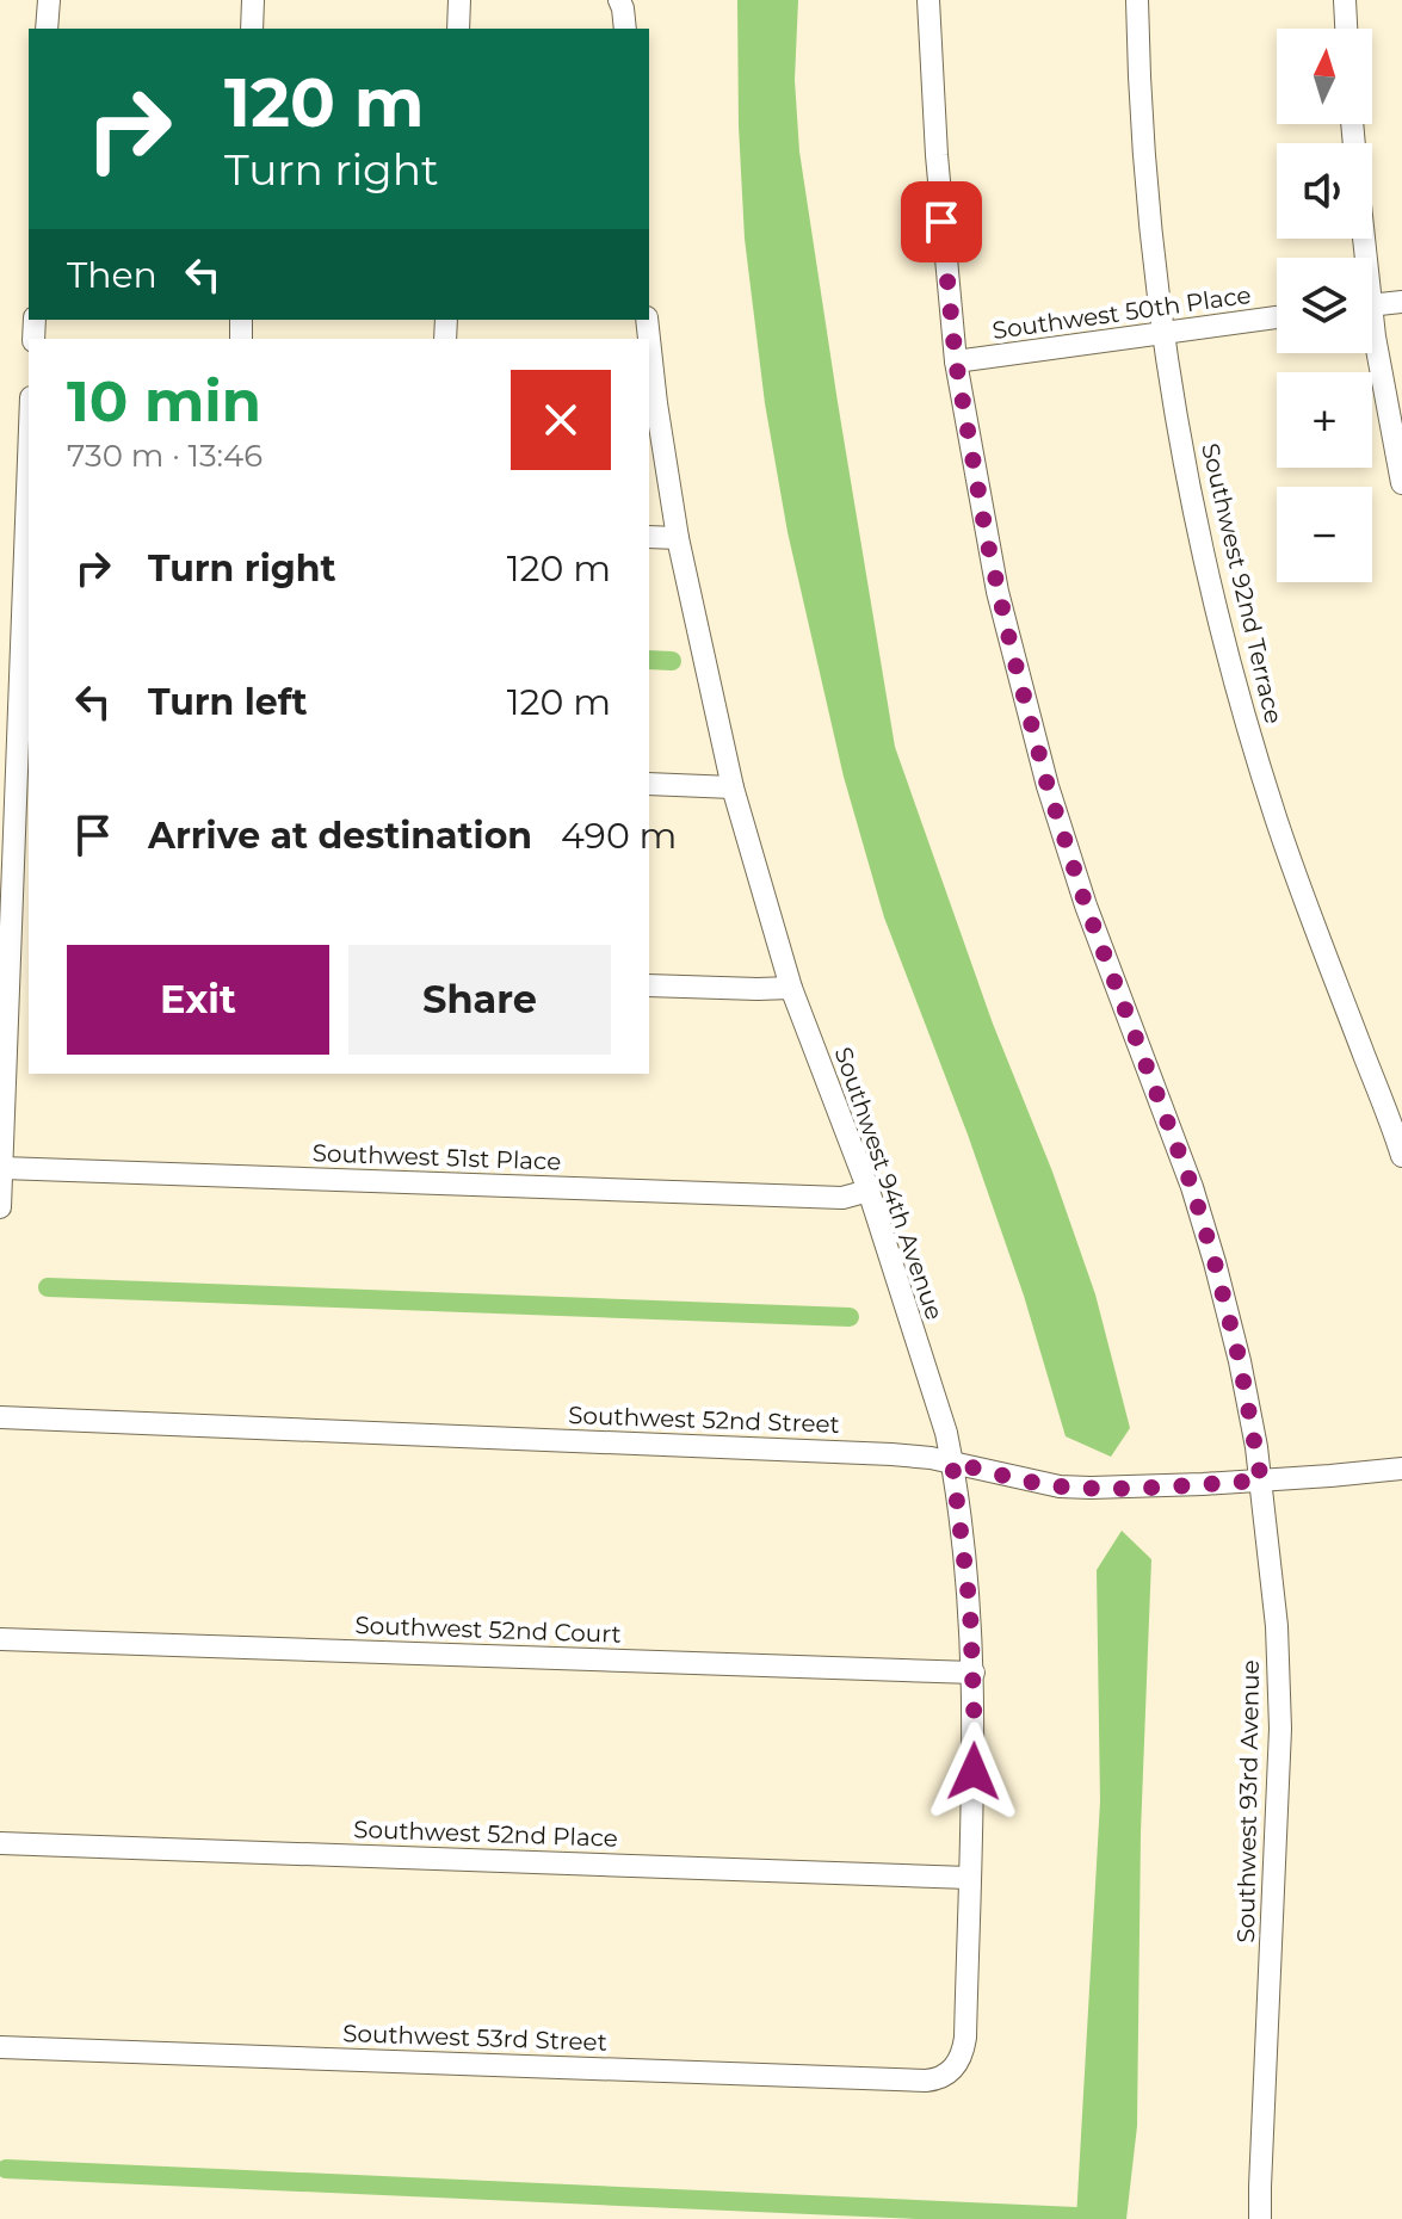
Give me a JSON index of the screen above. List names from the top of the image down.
{
  "streets": {
    "street": [
      "Southwest 50th Place",
      "Southwest 92nd Terrace",
      "Southwest 51st Place",
      "Southwest 94th Avenue",
      "Southwest 52nd Street",
      "Southwest 52nd Court",
      "Southwest 93rd Avenue",
      "Southwest 52nd Place",
      "Southwest 53rd Street"
    ]
  },
  "crossings": [
    ["Southwest 50th Place", "Southwest 92nd Terrace"],
    ["Southwest 50th Place", "Southwest 93rd Avenue"],
    ["Southwest 51st Place", "Southwest 94th Avenue"],
    ["Southwest 94th Avenue", "Southwest 52nd Street"],
    ["Southwest 94th Avenue", "Southwest 52nd Court"],
    ["Southwest 94th Avenue", "Southwest 52nd Place"],
    ["Southwest 94th Avenue", "Southwest 53rd Street"],
    ["Southwest 52nd Street", "Southwest 93rd Avenue"]
  ],
  "north": "top",
  "page": {
    "map_buttons": ["+", "−"],
    "turn": ["120 m", "Turn right"],
    "then": "Then",
    "heading": ["10 min", "730 m · 13:46"],
    "list": [
      {
        "name": "Turn right",
        "value": "120 m"
      },
      {
        "name": "Turn left",
        "value": "120 m"
      },
      {
        "name": "Arrive at destination",
        "value": "490 m"
      }
    ],
    "buttons": ["Exit", "Share"]
  }
}
